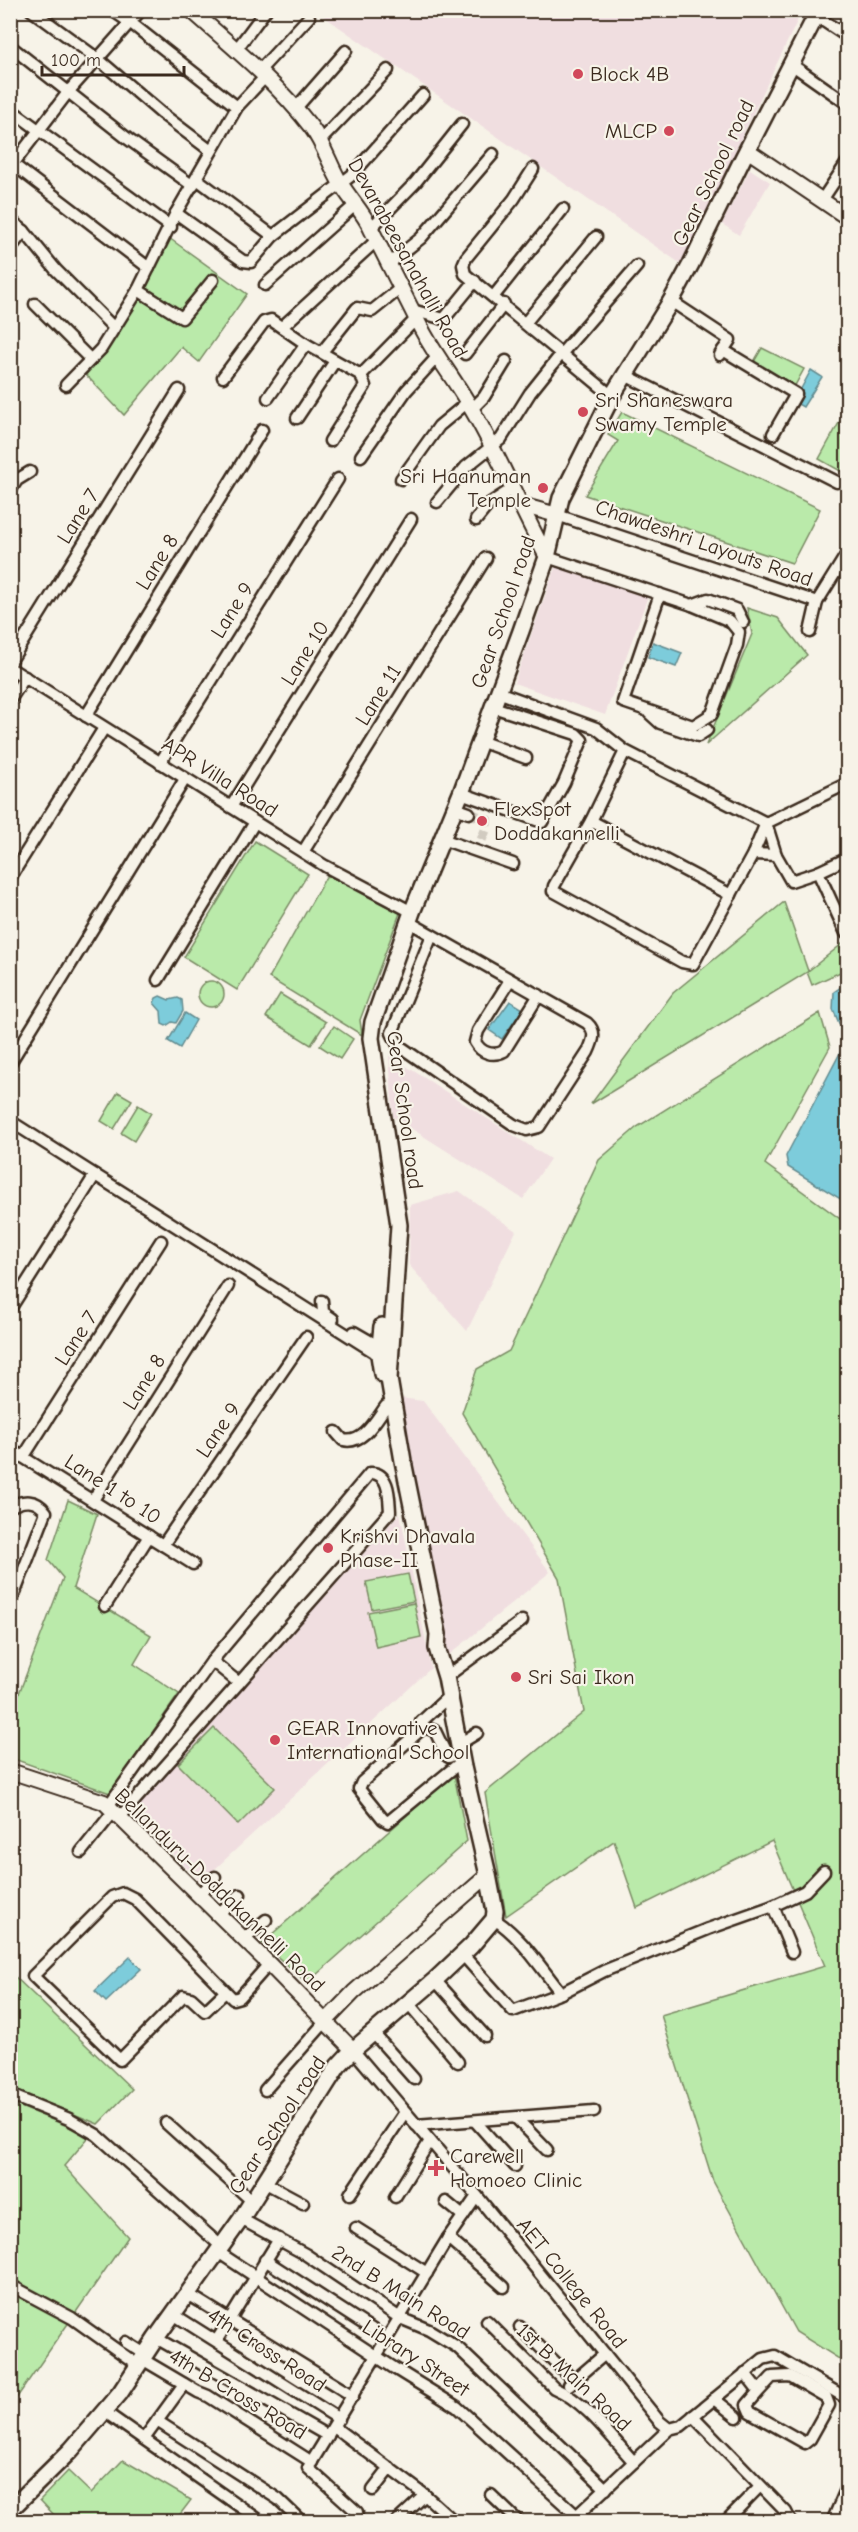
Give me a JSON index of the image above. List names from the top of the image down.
{
  "streets": {
    "main road": ["Gear School road"],
    "street": [
      "Devarabeesanahalli Road",
      "Lane 7",
      "Chawdeshri Layouts Road",
      "Lane 8",
      "Lane 9",
      "Lane 10",
      "Lane 11",
      "APR Villa Road",
      "Lane 1 to 10",
      "Bellanduru-Doddakannelli Road",
      "AET College Road",
      "2nd B Main Road",
      "4th Cross Road",
      "Library Street",
      "1st B Main Road",
      "4th B Cross Road"
    ]
  },
  "crossings": [
    ["Gear School road", "Devarabeesanahalli Road"],
    ["Gear School road", "Chawdeshri Layouts Road"],
    ["Gear School road", "APR Villa Road"],
    ["Gear School road", "Bellanduru-Doddakannelli Road"],
    ["Gear School road", "AET College Road"],
    ["Gear School road", "2nd B Main Road"],
    ["Gear School road", "4th Cross Road"],
    ["Gear School road", "Library Street"],
    ["Gear School road", "4th B Cross Road"],
    ["Lane 7", "Lane 1 to 10"],
    ["Lane 8", "APR Villa Road"],
    ["Lane 8", "Lane 1 to 10"],
    ["Lane 9", "APR Villa Road"],
    ["Lane 9", "Lane 1 to 10"],
    ["Lane 10", "APR Villa Road"],
    ["Lane 11", "APR Villa Road"],
    ["Bellanduru-Doddakannelli Road", "AET College Road"],
    ["AET College Road", "4th B Cross Road"],
    ["2nd B Main Road", "4th B Cross Road"],
    ["4th Cross Road", "4th B Cross Road"],
    ["Library Street", "4th B Cross Road"]
  ],
  "places": {
    "other": [
      "Block 4B",
      "MLCP",
      "Sri Shaneswara Swamy Temple",
      "Sri Haanuman Temple",
      "FlexSpot Doddakannelli",
      "Krishvi Dhavala Phase-II",
      "Sri Sai Ikon",
      "GEAR Innovative International School"
    ],
    "health": ["Carewell Homoeo Clinic"]
  },
  "scale_bar": "100 m"
}
